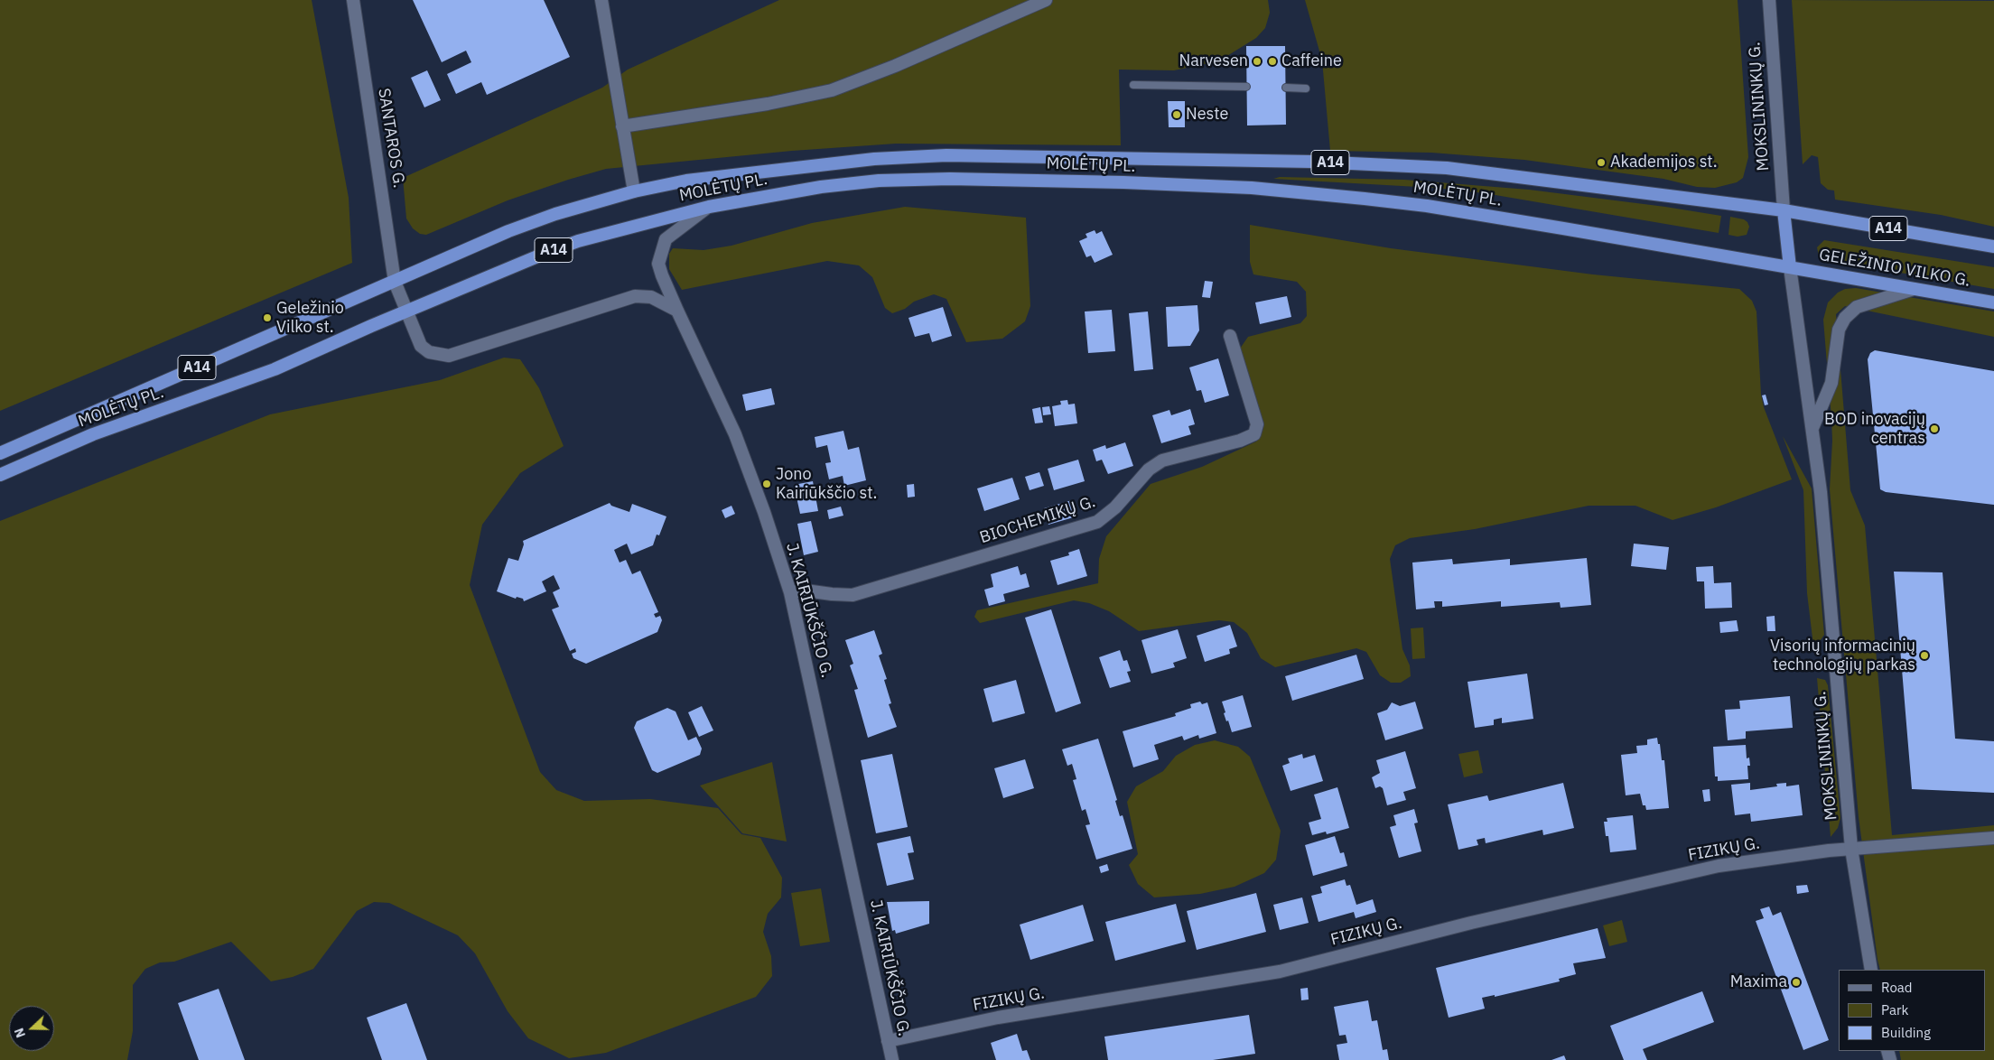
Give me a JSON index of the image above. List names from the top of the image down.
{
  "streets": {
    "highway": ["A14", "MOLĖTŲ PL.", "GELEŽINIO VILKO G."],
    "street": [
      "MOKSLININKŲ G.",
      "SANTAROS G.",
      "BIOCHEMIKŲ G.",
      "J. KAIRIŪKŠČIO G.",
      "FIZIKŲ G."
    ]
  },
  "crossings": [
    ["MOKSLININKŲ G.", "A14"],
    ["MOKSLININKŲ G.", "MOLĖTŲ PL."],
    ["MOKSLININKŲ G.", "GELEŽINIO VILKO G."],
    ["MOKSLININKŲ G.", "FIZIKŲ G."],
    ["SANTAROS G.", "MOLĖTŲ PL."],
    ["A14", "MOLĖTŲ PL."],
    ["MOLĖTŲ PL.", "GELEŽINIO VILKO G."],
    ["MOLĖTŲ PL.", "J. KAIRIŪKŠČIO G."],
    ["BIOCHEMIKŲ G.", "J. KAIRIŪKŠČIO G."],
    ["J. KAIRIŪKŠČIO G.", "FIZIKŲ G."]
  ],
  "places": [
    "Narvesen",
    "Caffeine",
    "Neste",
    "Akademijos st.",
    "Geležinio Vilko st.",
    "BOD inovacijų centras",
    "Jono Kairiūkščio st.",
    "Visorių informacinių technologijų parkas",
    "Maxima"
  ],
  "legend": ["Road", "Park", "Building"],
  "north": "left"
}
